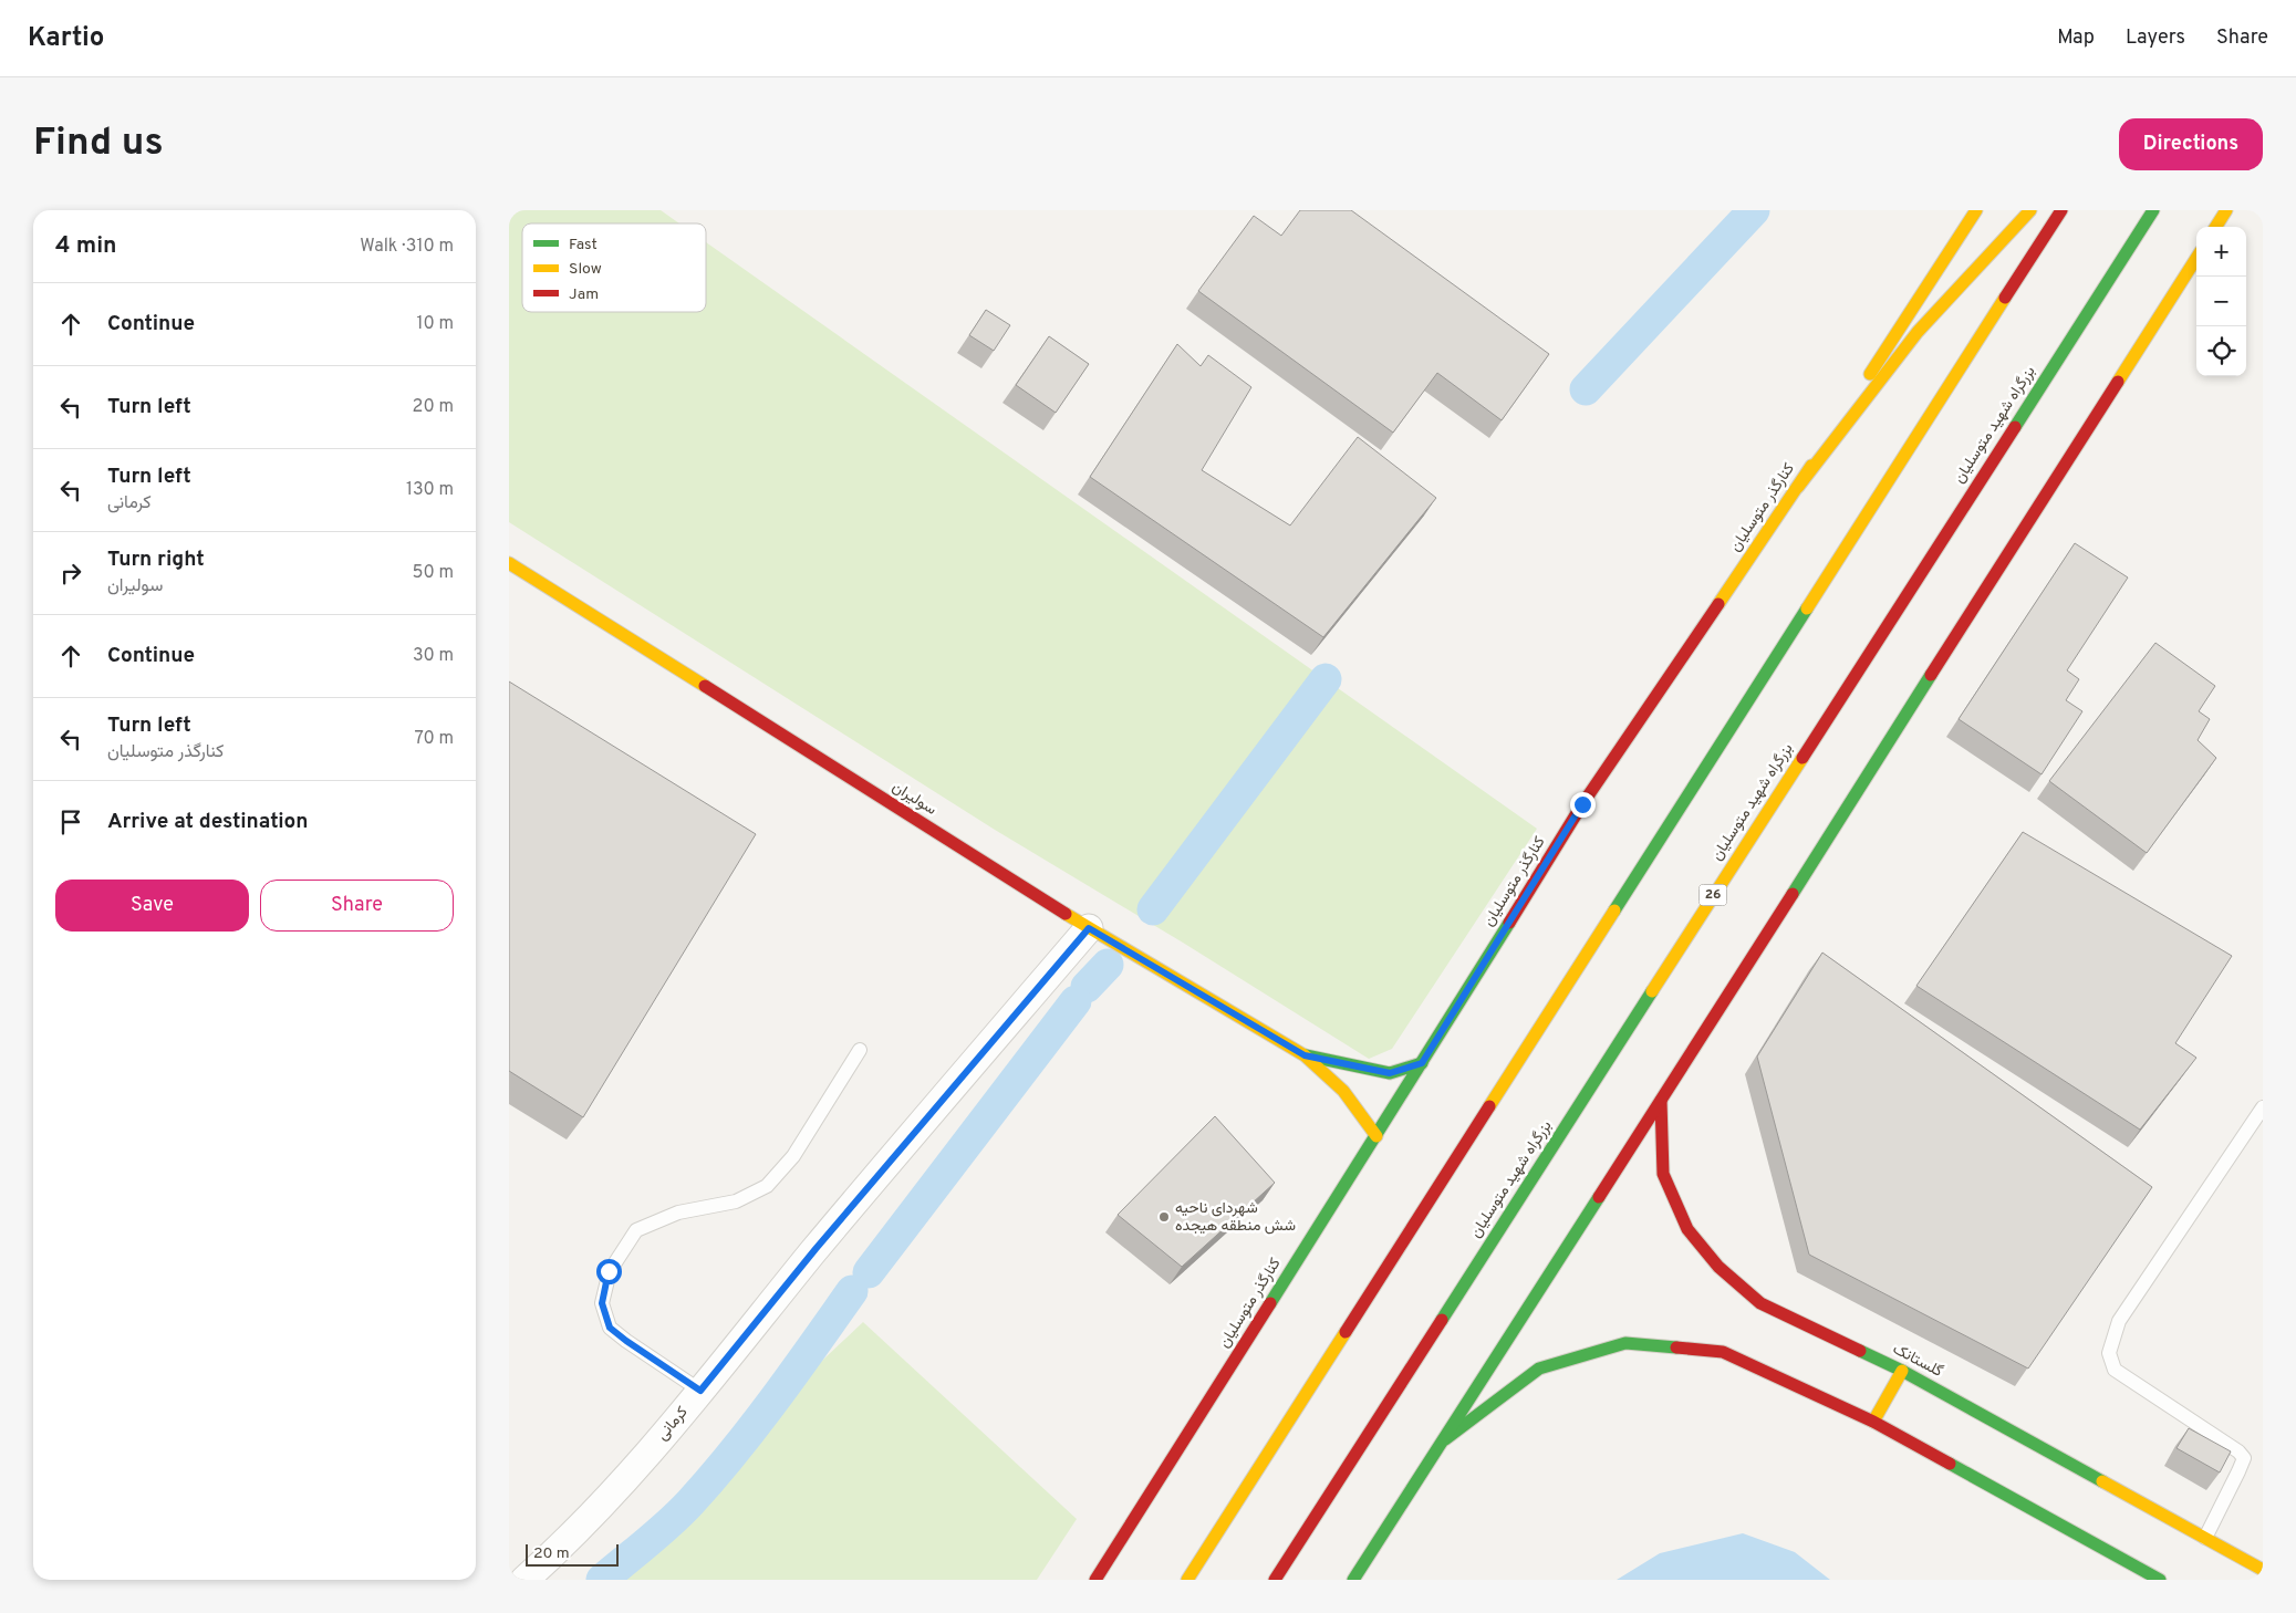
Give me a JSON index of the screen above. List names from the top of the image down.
{
  "streets": {
    "main road": [
      "بزرگراه شهید متوسلیان",
      "کنارگذر متوسلیان",
      "سولیران",
      "26",
      "گلستانک"
    ],
    "street": ["کرمانی"]
  },
  "crossings": [
    ["سولیران", "کرمانی"]
  ],
  "places": ["شهردای ناحیه شش منطقه هیجده"],
  "legend": ["Fast", "Slow", "Jam"],
  "scale_bar": "20 m",
  "page": {
    "header": "Kartio",
    "nav": ["Map", "Layers", "Share"],
    "buttons": [
      "Directions",
      ["Save", "Share"]
    ],
    "title": "Find us",
    "heading": ["4 min", "Walk · 310 m"],
    "map_buttons": ["+", "−"],
    "list": [
      ["Continue", "10 m"],
      ["Turn left", "20 m"],
      ["Turn left", "کرمانی", "130 m"],
      ["Turn right", "سولیران", "50 m"],
      ["Continue", "30 m"],
      ["Turn left", "کنارگذر متوسلیان", "70 m"],
      "Arrive at destination"
    ],
    "scale": "20 m"
  }
}
